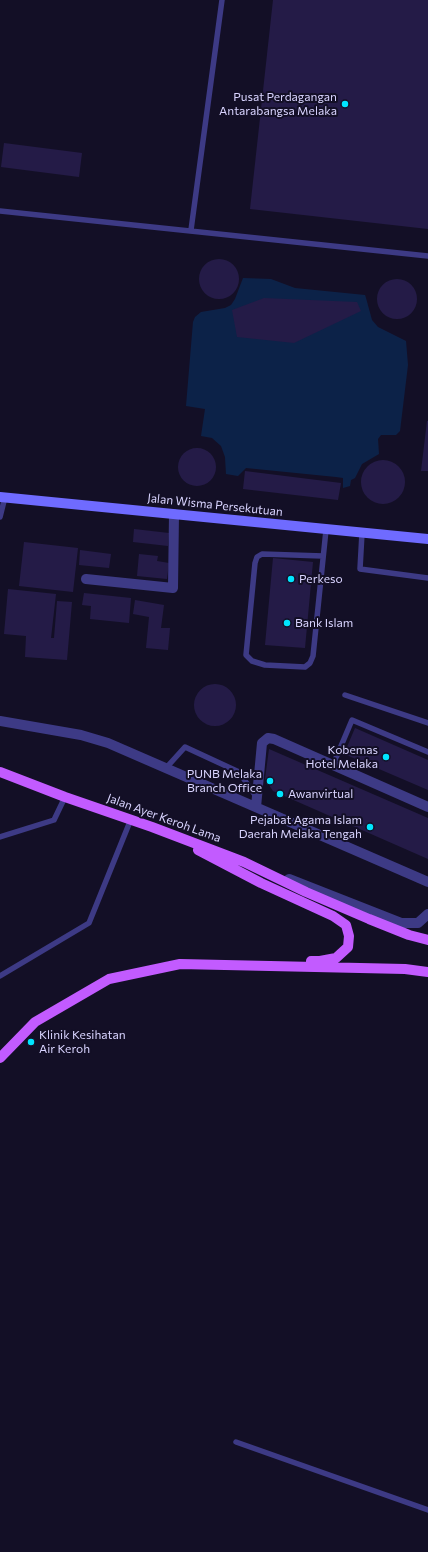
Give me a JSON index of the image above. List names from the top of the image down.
{
  "streets": {
    "main road": ["Jalan Ayer Keroh Lama"],
    "street": ["Jalan Wisma Persekutuan"]
  },
  "places": [
    "Pusat Perdagangan Antarabangsa Melaka",
    "Perkeso",
    "Bank Islam",
    "Kobemas Hotel Melaka",
    "PUNB Melaka Branch Office",
    "Awanvirtual",
    "Pejabat Agama Islam Daerah Melaka Tengah",
    "Klinik Kesihatan Air Keroh"
  ]
}
